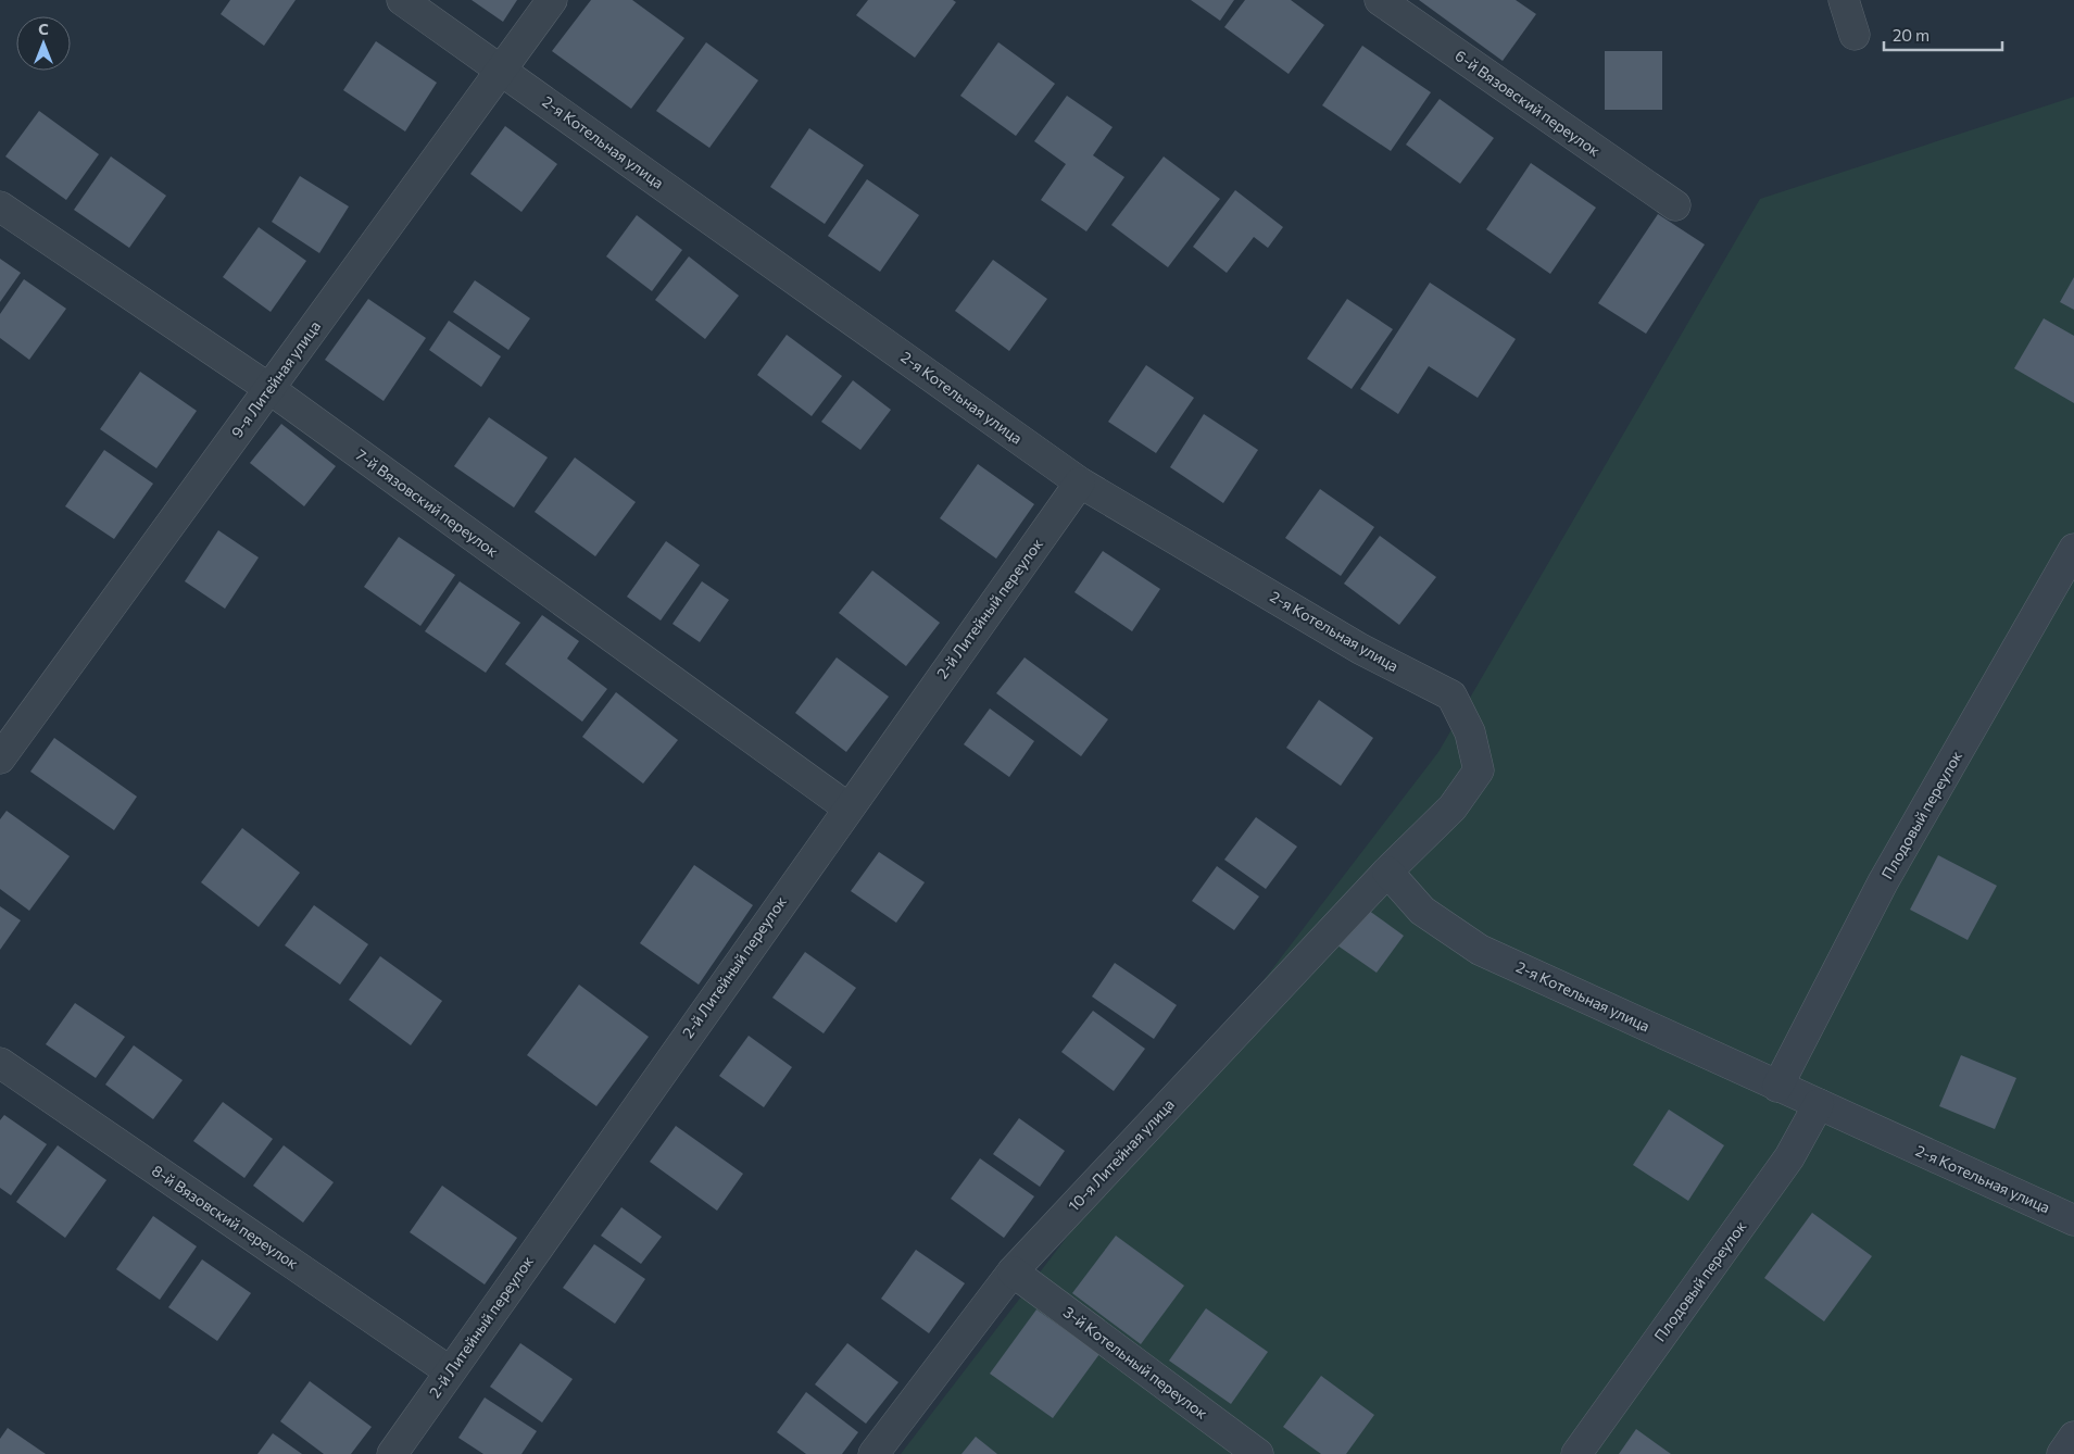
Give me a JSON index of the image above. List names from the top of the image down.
{
  "streets": {
    "street": [
      "6-й Вязовский переулок",
      "2-я Котельная улица",
      "9-я Литейная улица",
      "7-й Вязовский переулок",
      "2-й Литейный переулок",
      "Плодовый переулок",
      "10-я Литейная улица",
      "8-й Вязовский переулок",
      "3-й Котельный переулок"
    ]
  },
  "crossings": [
    ["2-я Котельная улица", "9-я Литейная улица"],
    ["2-я Котельная улица", "2-й Литейный переулок"],
    ["2-я Котельная улица", "Плодовый переулок"],
    ["2-я Котельная улица", "10-я Литейная улица"],
    ["9-я Литейная улица", "7-й Вязовский переулок"],
    ["7-й Вязовский переулок", "2-й Литейный переулок"],
    ["2-й Литейный переулок", "8-й Вязовский переулок"],
    ["10-я Литейная улица", "3-й Котельный переулок"]
  ],
  "scale_bar": "20 m",
  "north": "top"
}
